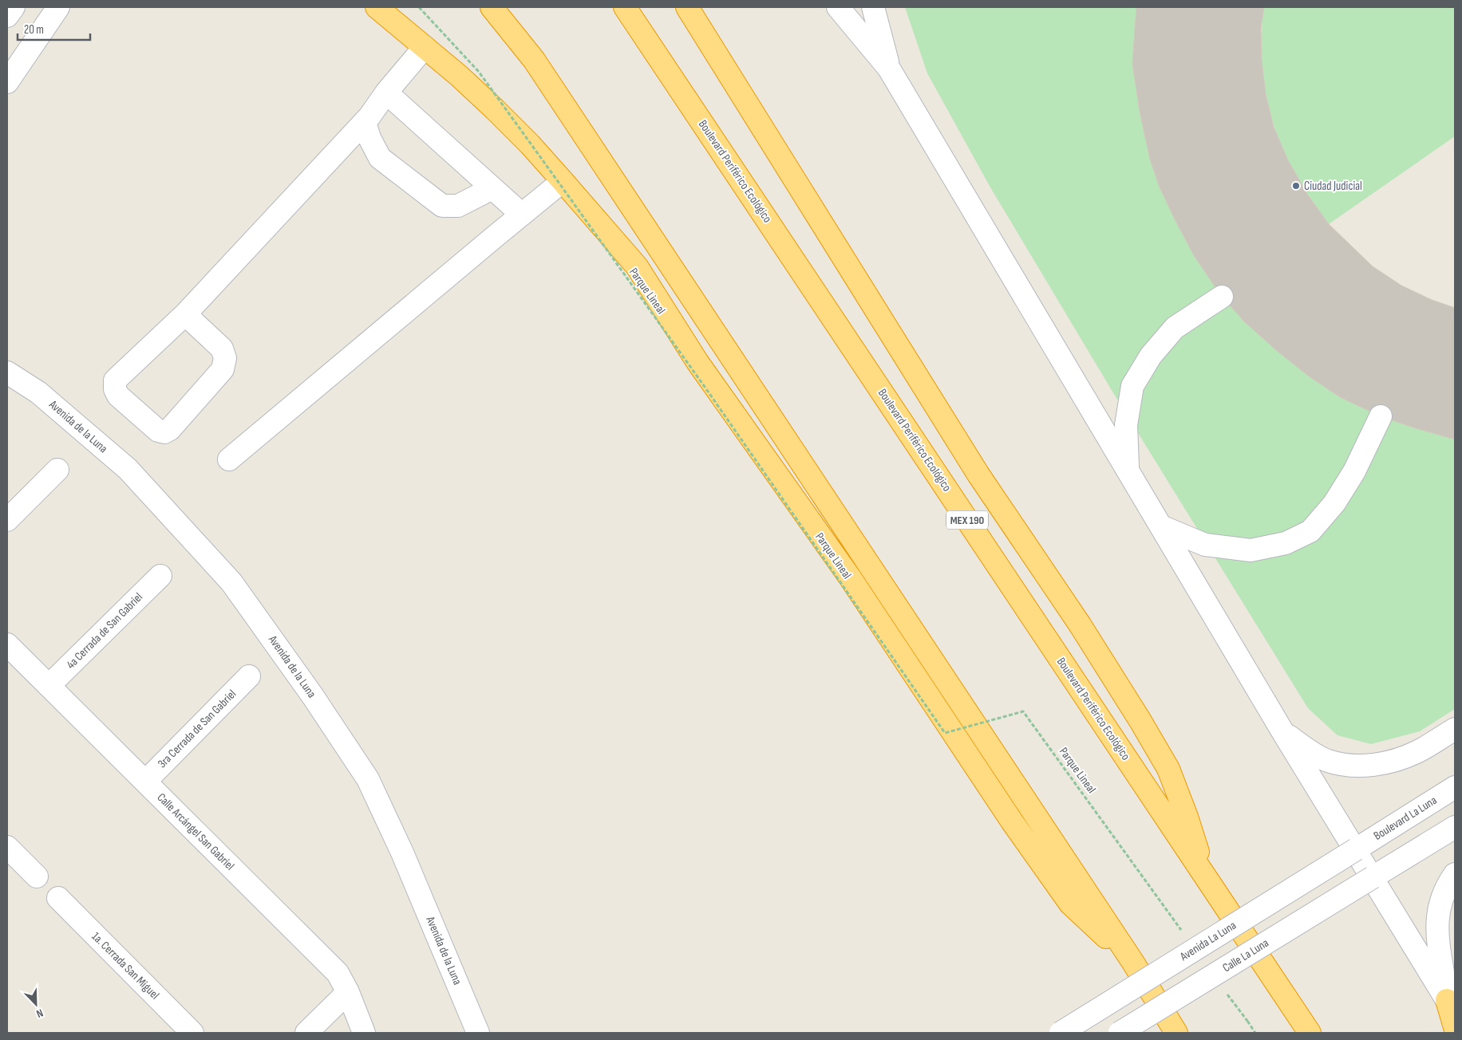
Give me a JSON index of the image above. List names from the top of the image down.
{
  "streets": {
    "highway": ["Boulevard Periférico Ecológico", "MEX 190"],
    "street": [
      "Avenida de la Luna",
      "4a Cerrada de San Gabriel",
      "3ra Cerrada de San Gabriel",
      "Boulevard La Luna",
      "Calle Arcángel San Gabriel",
      "Avenida La Luna",
      "Calle La Luna",
      "1a. Cerrada San Miguel"
    ],
    "path": ["Parque Lineal"]
  },
  "crossings": [
    ["4a Cerrada de San Gabriel", "Calle Arcángel San Gabriel"],
    ["3ra Cerrada de San Gabriel", "Calle Arcángel San Gabriel"],
    ["Boulevard La Luna", "Avenida La Luna"]
  ],
  "places": ["Ciudad Judicial"],
  "scale_bar": "20 m",
  "north": "bottom right"
}
